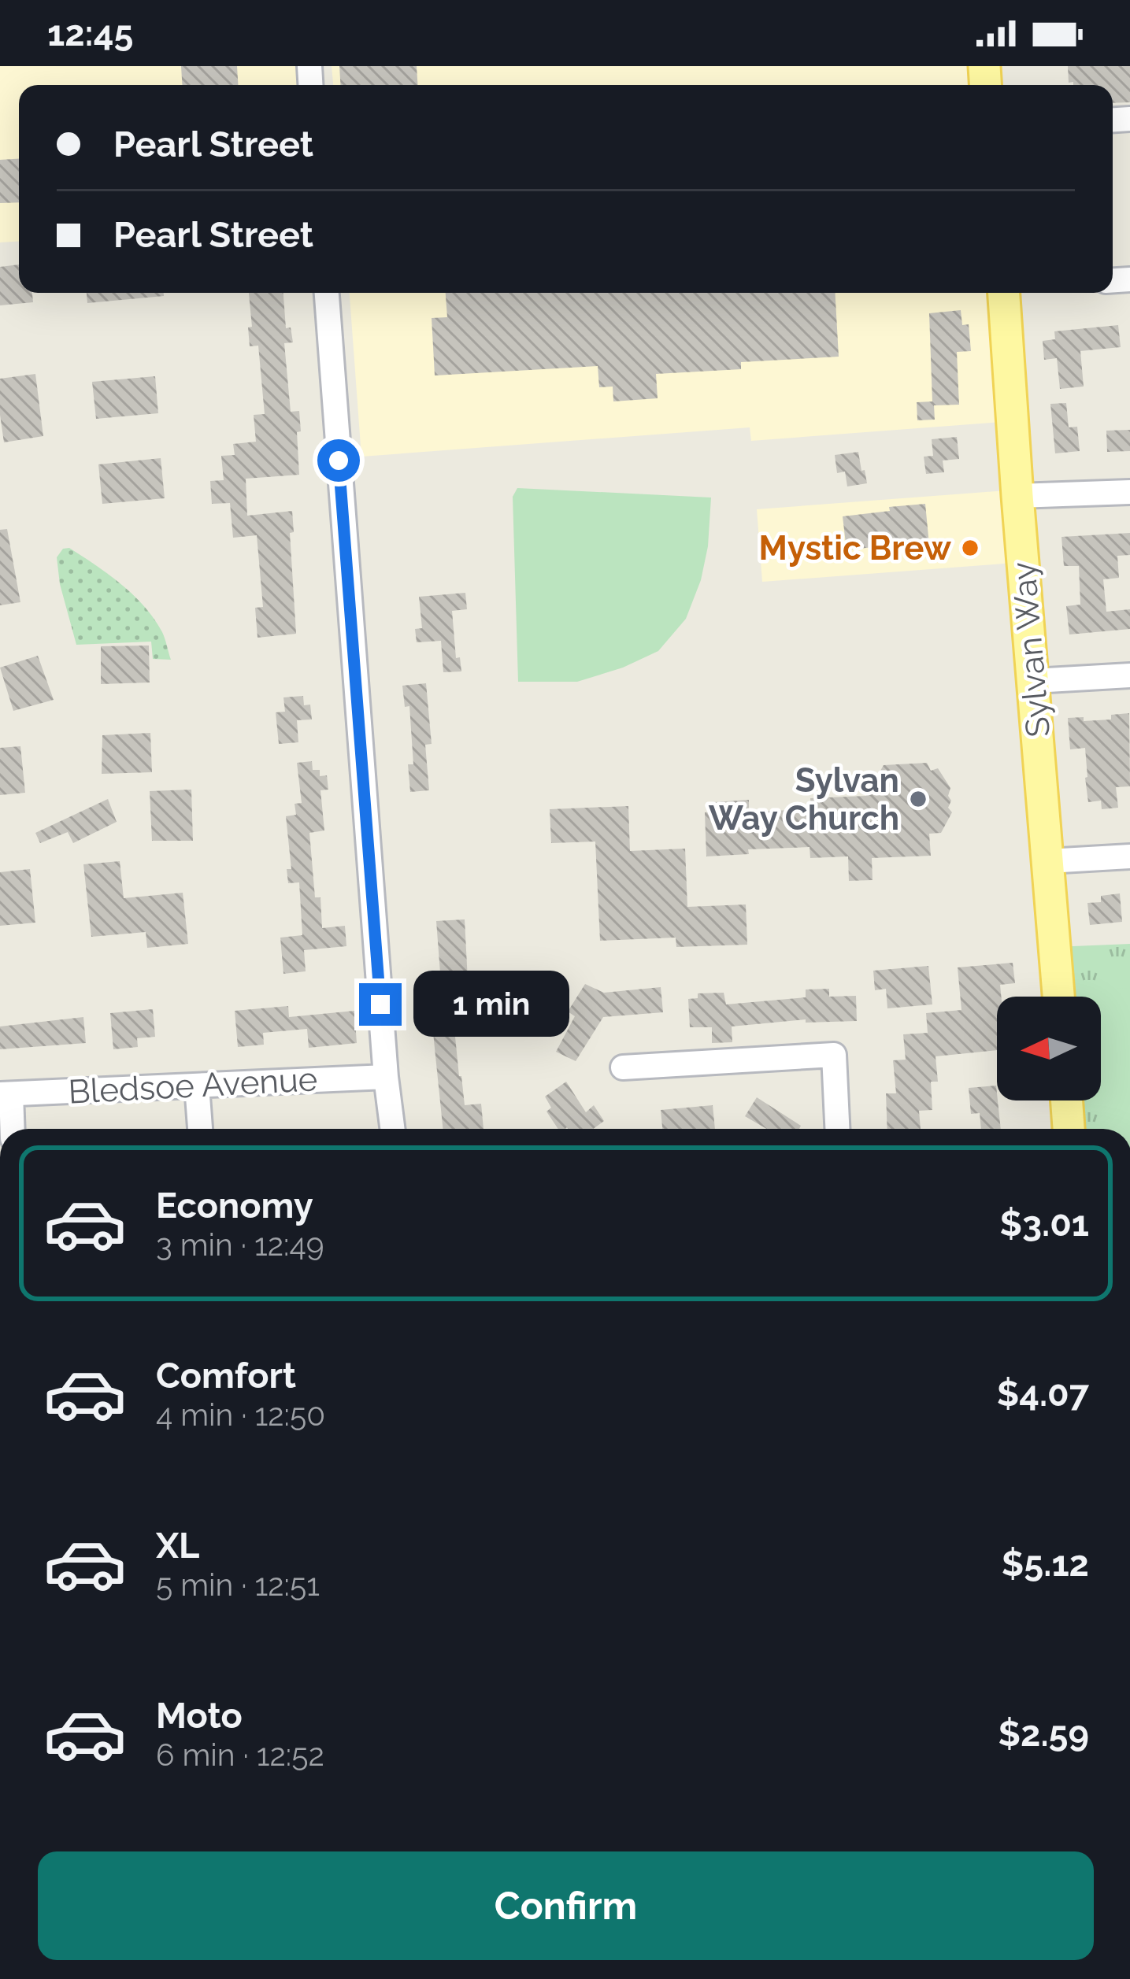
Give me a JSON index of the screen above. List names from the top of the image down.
{
  "streets": {
    "main road": ["Sylvan Way"],
    "street": ["Bledsoe Avenue"]
  },
  "places": ["Mystic Brew", "Sylvan Way Church"],
  "north": "left",
  "page": {
    "status": "12:45",
    "banner": ["Pearl Street", "Pearl Street"],
    "bubble": "1 min",
    "list": [
      {
        "name": "Economy",
        "note": "3 min · 12:49",
        "value": "$3.01"
      },
      {
        "name": "Comfort",
        "note": "4 min · 12:50",
        "value": "$4.07"
      },
      {
        "name": "XL",
        "note": "5 min · 12:51",
        "value": "$5.12"
      },
      {
        "name": "Moto",
        "note": "6 min · 12:52",
        "value": "$2.59"
      }
    ],
    "buttons": "Confirm"
  }
}
